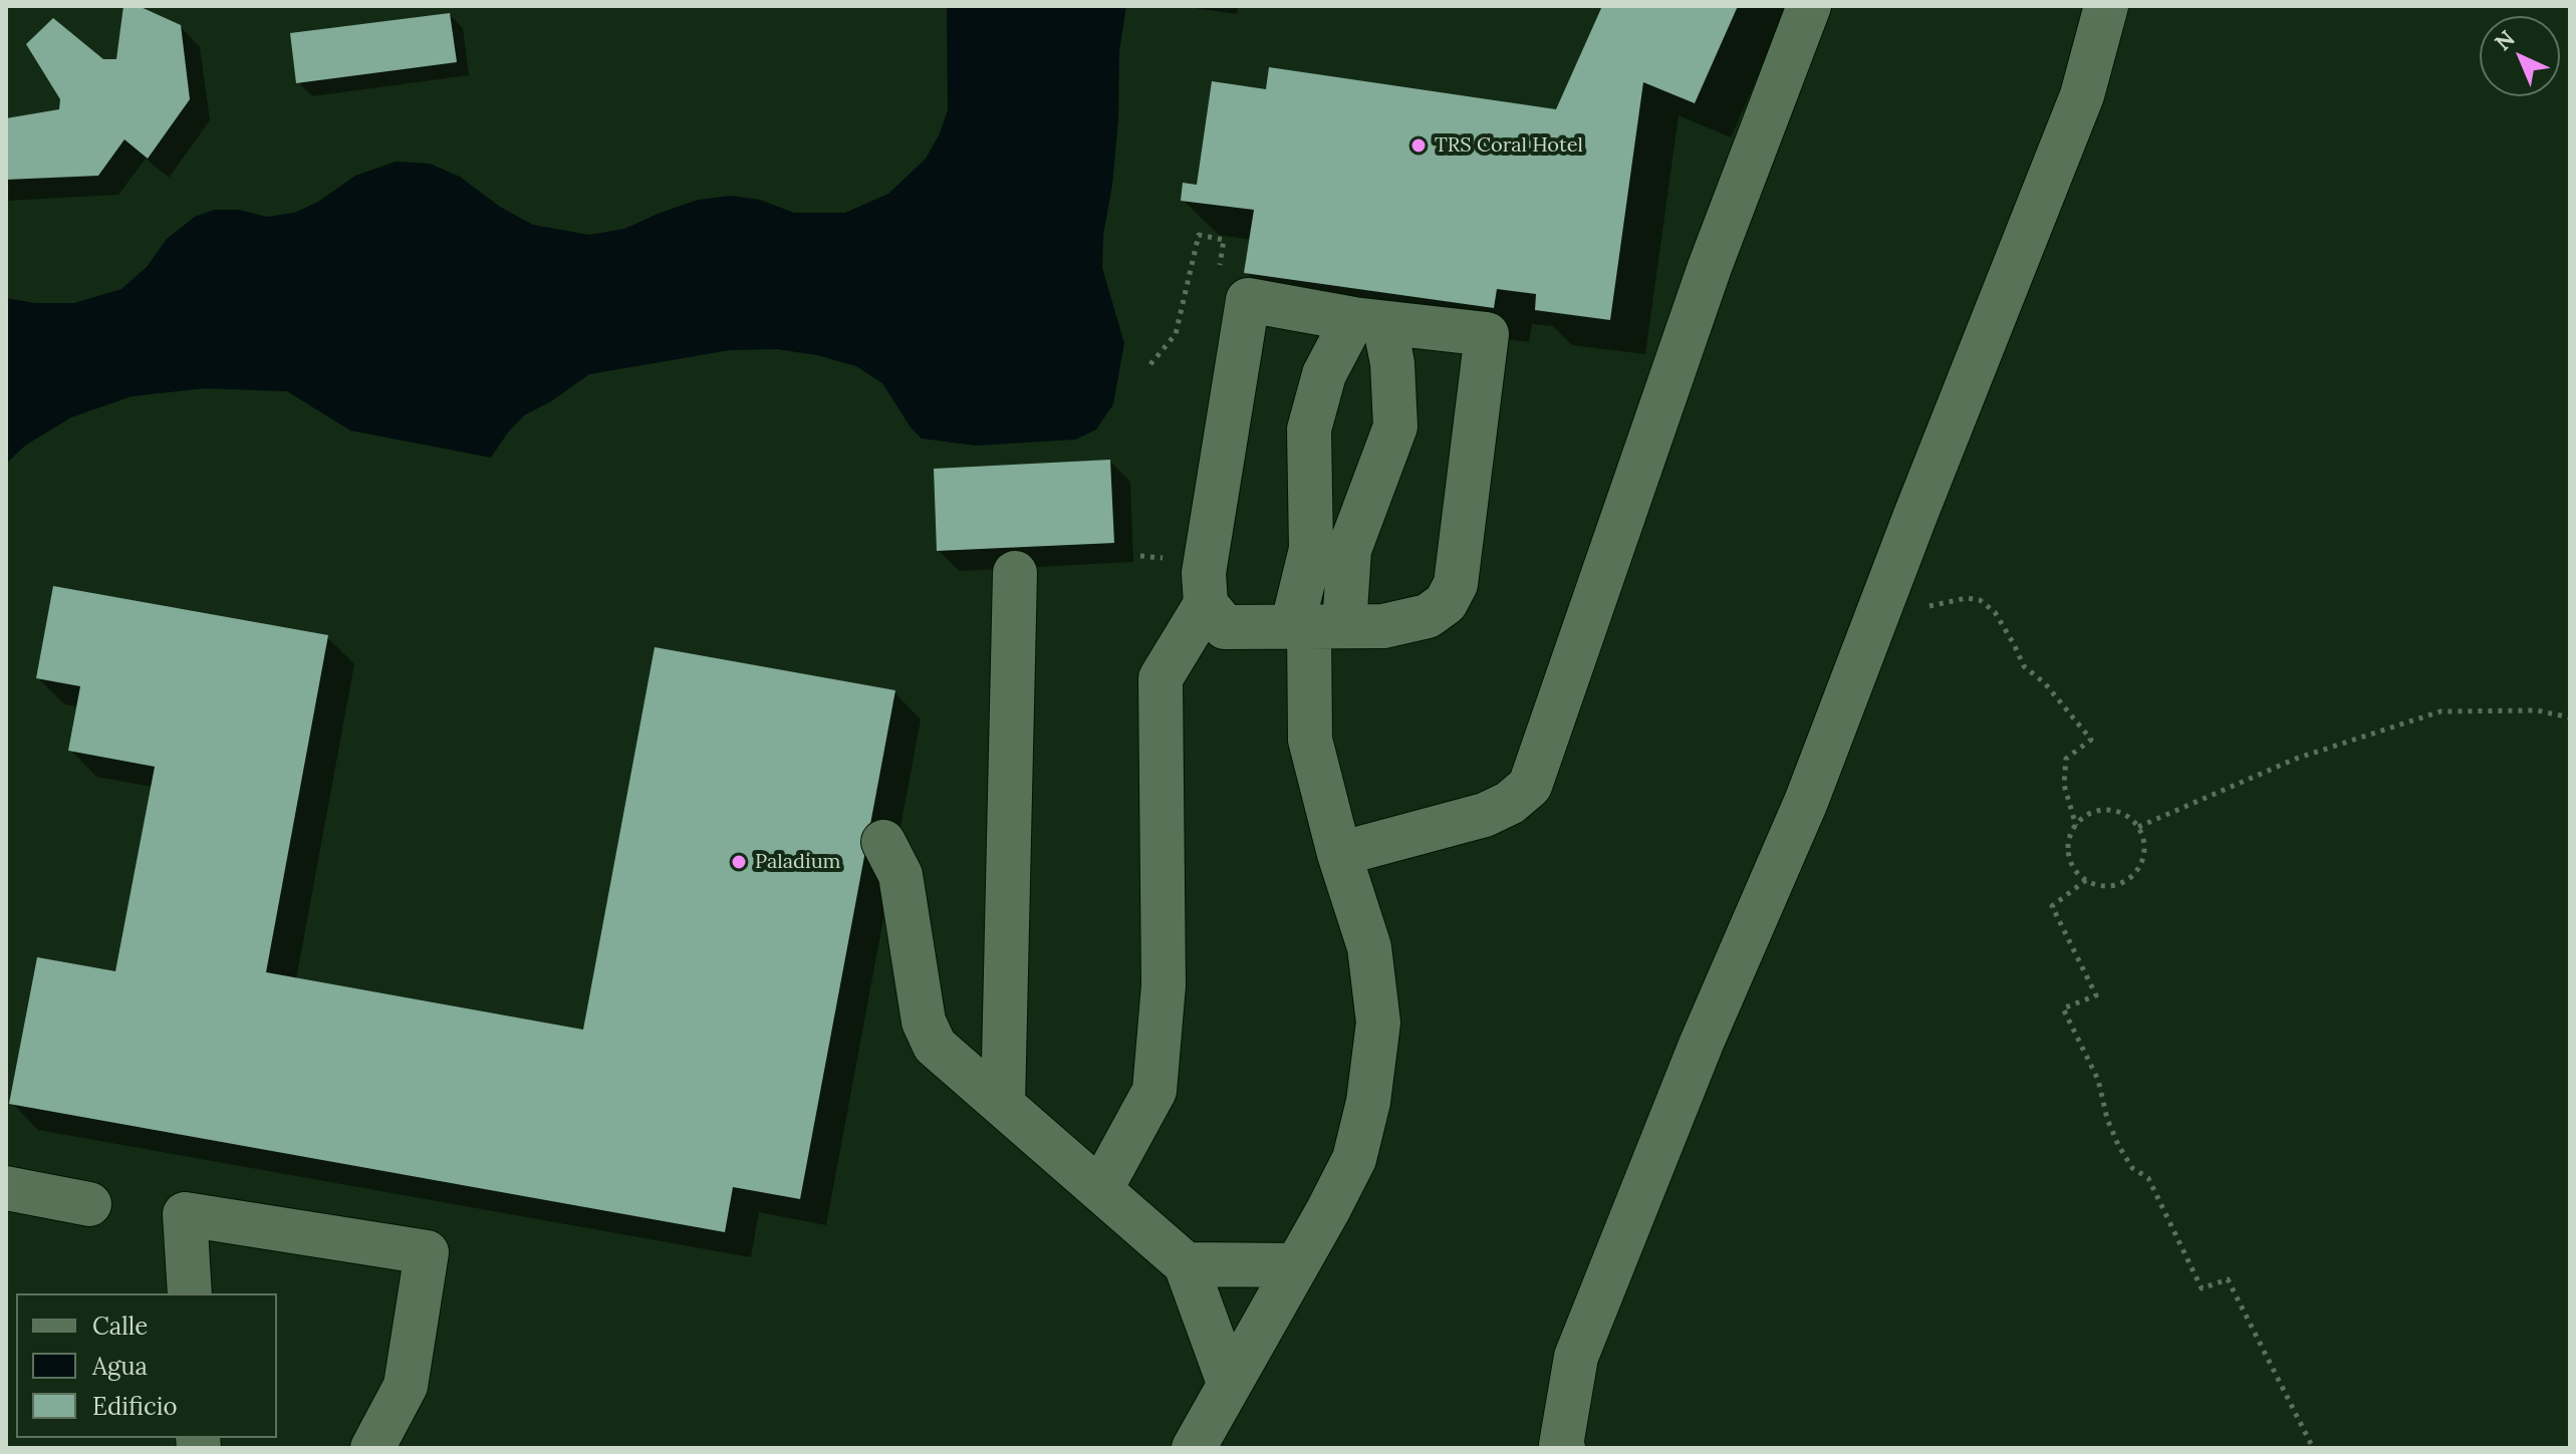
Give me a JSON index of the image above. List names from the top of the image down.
{
  "places": ["TRS Coral Hotel", "Paladium"],
  "legend": ["Calle", "Agua", "Edificio"],
  "north": "top left"
}
